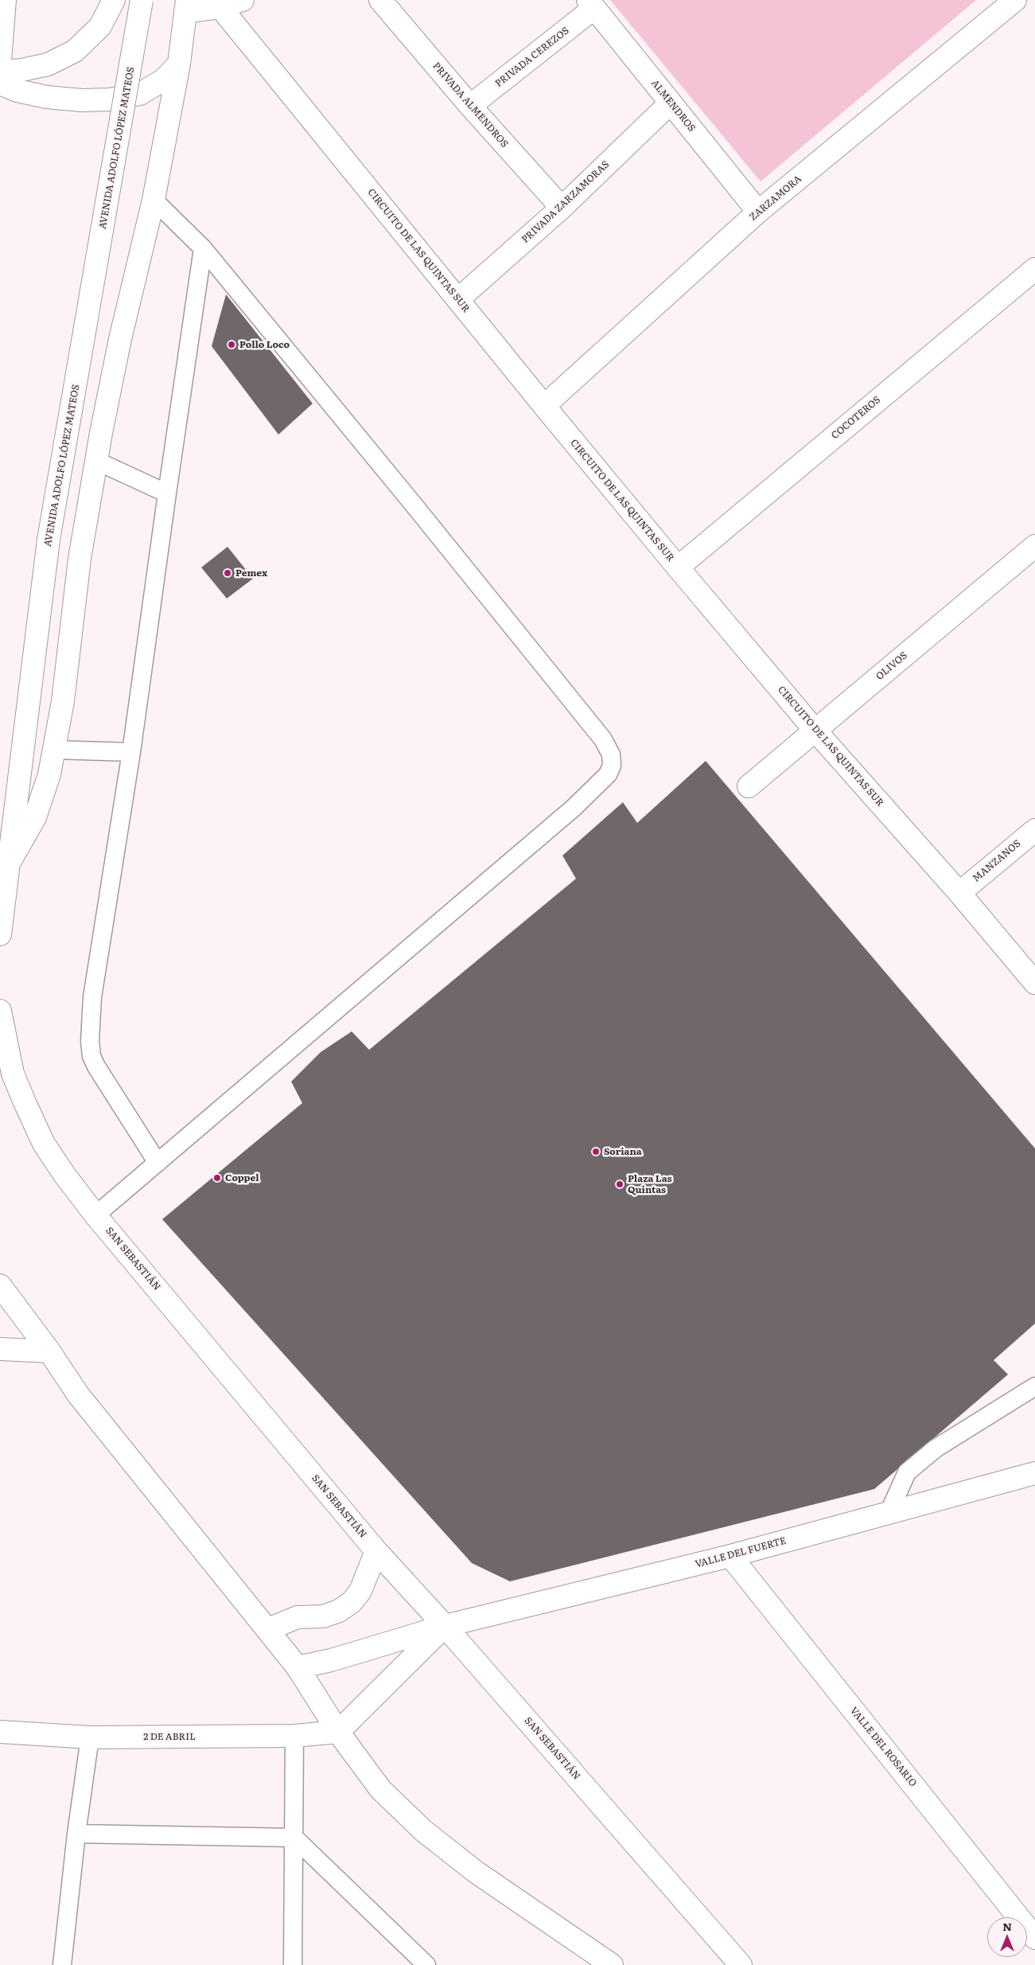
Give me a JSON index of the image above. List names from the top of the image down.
{
  "streets": {
    "street": [
      "PRIVADA CEREZOS",
      "PRIVADA ALMENDROS",
      "ALMENDROS",
      "AVENIDA ADOLFO LÓPEZ MATEOS",
      "ZARZAMORA",
      "PRIVADA ZARZAMORAS",
      "CIRCUITO DE LAS QUINTAS SUR",
      "COCOTEROS",
      "OLIVOS",
      "MANZANOS",
      "SAN SEBASTIÁN",
      "VALLE DEL FUERTE",
      "2 DE ABRIL",
      "VALLE DEL ROSARIO"
    ]
  },
  "crossings": [
    ["PRIVADA CEREZOS", "PRIVADA ALMENDROS"],
    ["PRIVADA CEREZOS", "ALMENDROS"],
    ["PRIVADA ALMENDROS", "PRIVADA ZARZAMORAS"],
    ["ALMENDROS", "ZARZAMORA"],
    ["ALMENDROS", "PRIVADA ZARZAMORAS"],
    ["ZARZAMORA", "CIRCUITO DE LAS QUINTAS SUR"],
    ["PRIVADA ZARZAMORAS", "CIRCUITO DE LAS QUINTAS SUR"],
    ["CIRCUITO DE LAS QUINTAS SUR", "COCOTEROS"],
    ["CIRCUITO DE LAS QUINTAS SUR", "OLIVOS"],
    ["CIRCUITO DE LAS QUINTAS SUR", "MANZANOS"],
    ["SAN SEBASTIÁN", "VALLE DEL FUERTE"],
    ["VALLE DEL FUERTE", "VALLE DEL ROSARIO"]
  ],
  "places": [
    "Pollo Loco",
    "Pemex",
    "Soriana",
    "Coppel",
    "Plaza Las Quintas"
  ],
  "north": "top"
}
